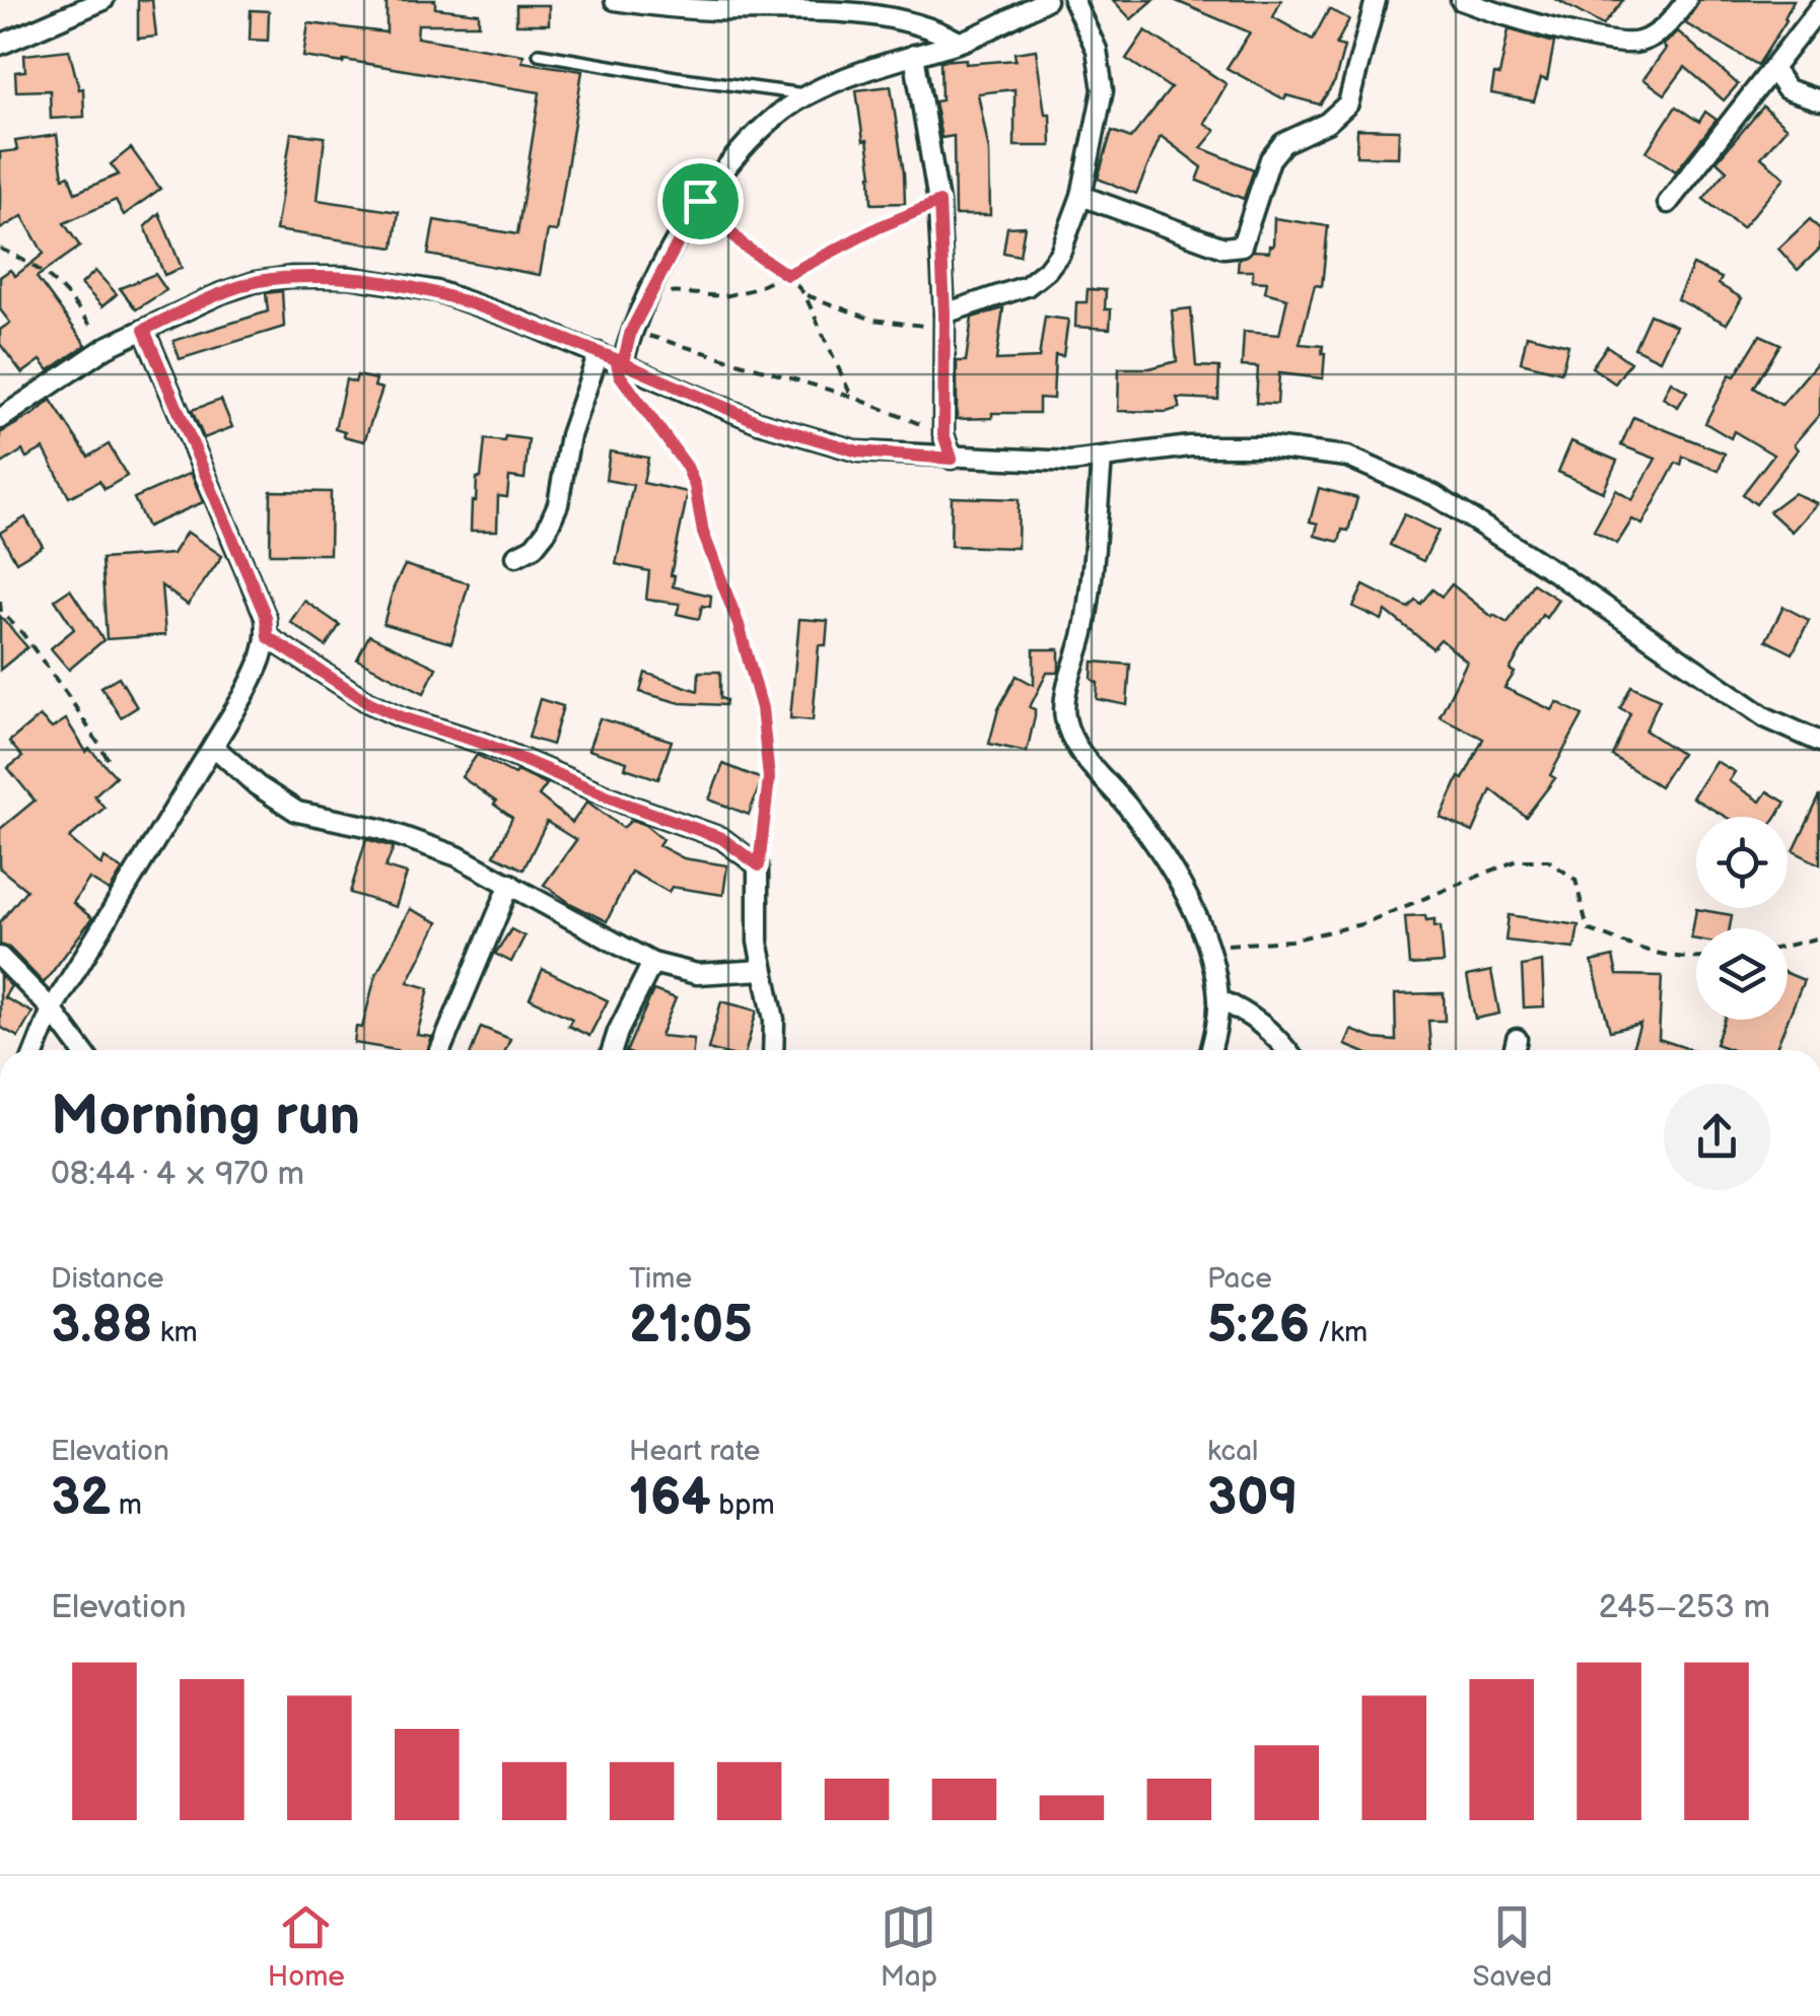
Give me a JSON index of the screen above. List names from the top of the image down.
{
  "page": {
    "heading": ["Morning run", "08:44 · 4 × 970 m"],
    "stats": [
      ["Distance", "3.88 km"],
      ["Time", "21:05"],
      ["Pace", "5:26 /km"],
      ["Elevation", "32 m"],
      ["Heart rate", "164 bpm"],
      ["kcal", "309"]
    ],
    "chart": ["Elevation", "245–253 m"],
    "tabs": ["Home", "Map", "Saved"]
  }
}
